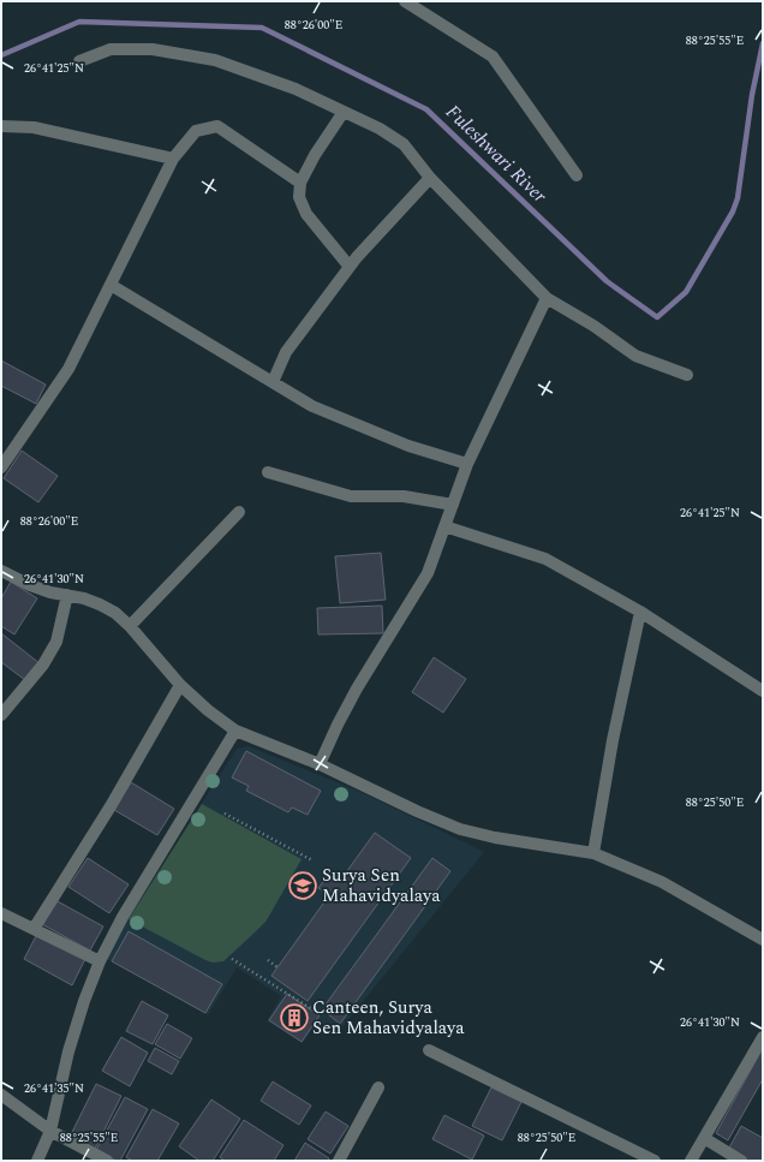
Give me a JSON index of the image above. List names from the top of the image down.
{
  "water": ["Fuleshwari River"],
  "places": {
    "school or university": ["Surya Sen Mahavidyalaya"],
    "building": ["Canteen, Surya Sen Mahavidyalaya"]
  },
  "coordinates": [
    "88°26'00\"E",
    "88°25'55\"E",
    "26°41'25\"N",
    "26°41'30\"N",
    "88°25'50\"E",
    "26°41'35\"N"
  ]
}
